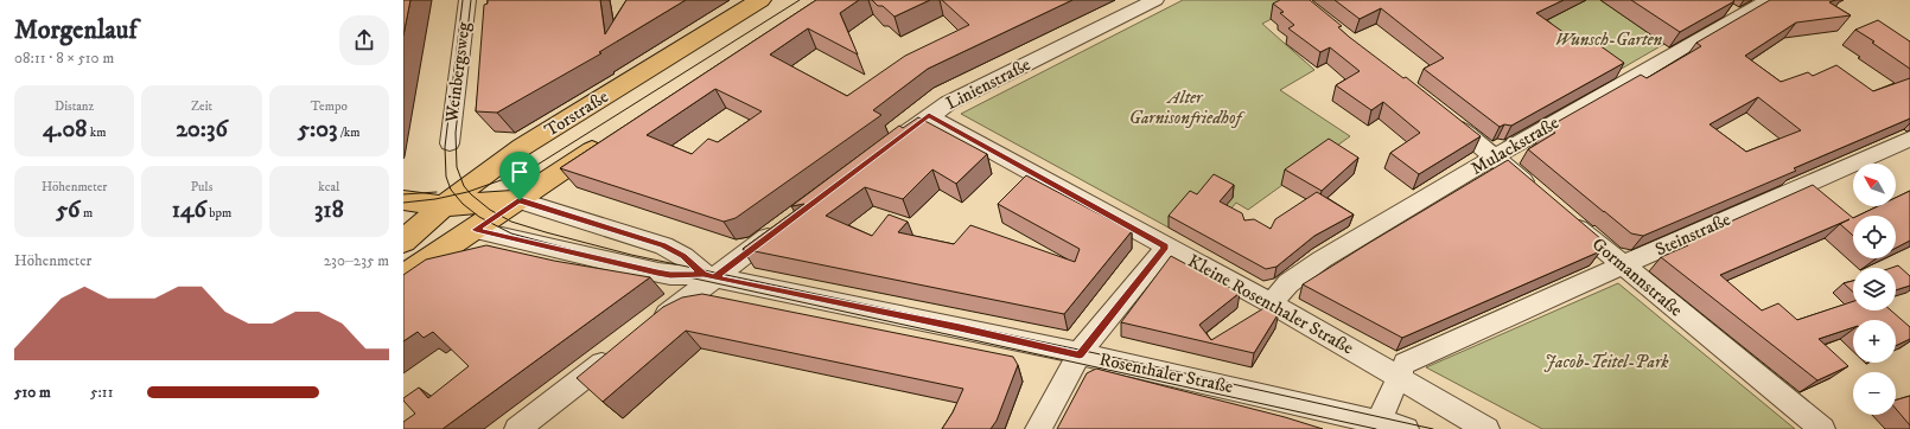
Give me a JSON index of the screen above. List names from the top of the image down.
{
  "streets": {
    "main road": ["Torstraße"],
    "street": [
      "Weinbergsweg",
      "Linienstraße",
      "Mulackstraße",
      "Steinstraße",
      "Gormannstraße",
      "Kleine Rosenthaler Straße",
      "Rosenthaler Straße"
    ]
  },
  "crossings": [
    ["Linienstraße", "Kleine Rosenthaler Straße"],
    ["Mulackstraße", "Kleine Rosenthaler Straße"],
    ["Steinstraße", "Gormannstraße"],
    ["Steinstraße", "Kleine Rosenthaler Straße"],
    ["Steinstraße", "Rosenthaler Straße"]
  ],
  "parks": ["Wunsch-Garten", "Alter Garnisonfriedhof", "Jacob-Teitel-Park"],
  "north": "top left",
  "page": {
    "heading": ["Morgenlauf", "08:11 · 8 × 510 m"],
    "stats": [
      ["Distanz", "4.08 km"],
      ["Zeit", "20:36"],
      ["Tempo", "5:03 /km"],
      ["Höhenmeter", "56 m"],
      ["Puls", "146 bpm"],
      ["kcal", "318"]
    ],
    "map_buttons": ["+", "−"],
    "chart": ["Höhenmeter", "230–235 m"],
    "list": [
      {
        "name": "510 m",
        "note": "5:11"
      }
    ]
  }
}
